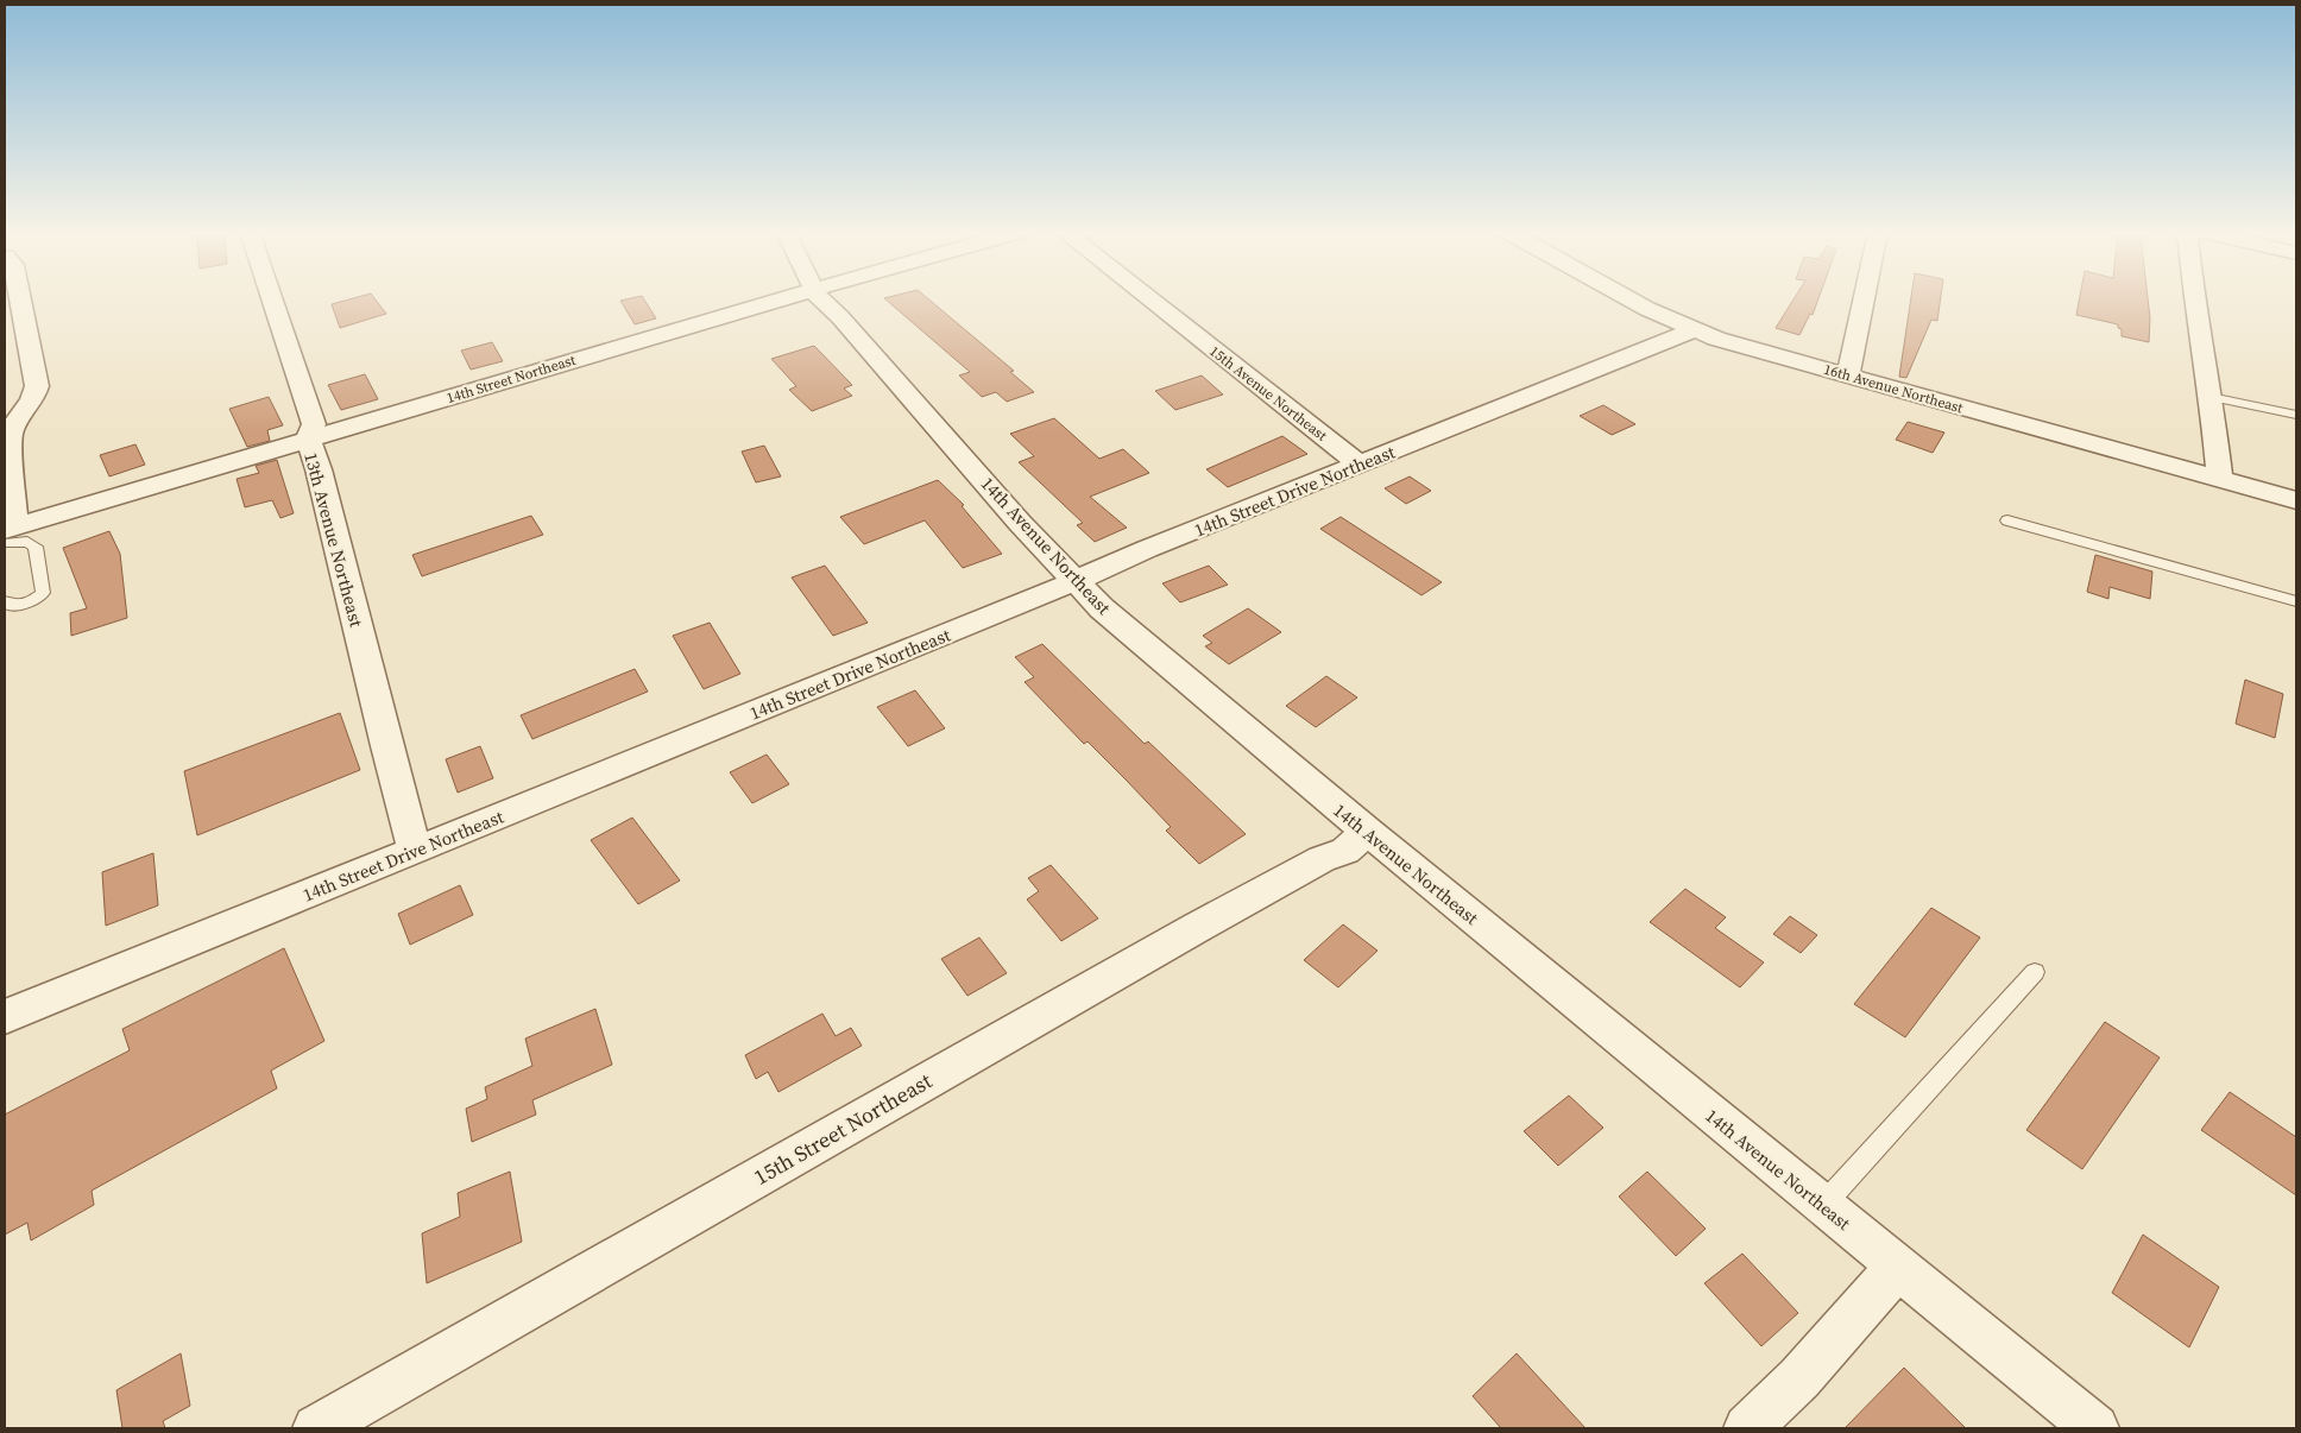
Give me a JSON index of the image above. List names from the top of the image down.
{
  "streets": {
    "street": [
      "14th Street Northeast",
      "16th Avenue Northeast",
      "15th Avenue Northeast",
      "14th Street Drive Northeast",
      "13th Avenue Northeast",
      "14th Avenue Northeast",
      "15th Street Northeast"
    ]
  },
  "crossings": [
    ["14th Street Northeast", "13th Avenue Northeast"],
    ["16th Avenue Northeast", "14th Street Drive Northeast"],
    ["15th Avenue Northeast", "14th Street Drive Northeast"],
    ["14th Street Drive Northeast", "13th Avenue Northeast"],
    ["14th Street Drive Northeast", "14th Avenue Northeast"],
    ["14th Avenue Northeast", "15th Street Northeast"]
  ]
}
